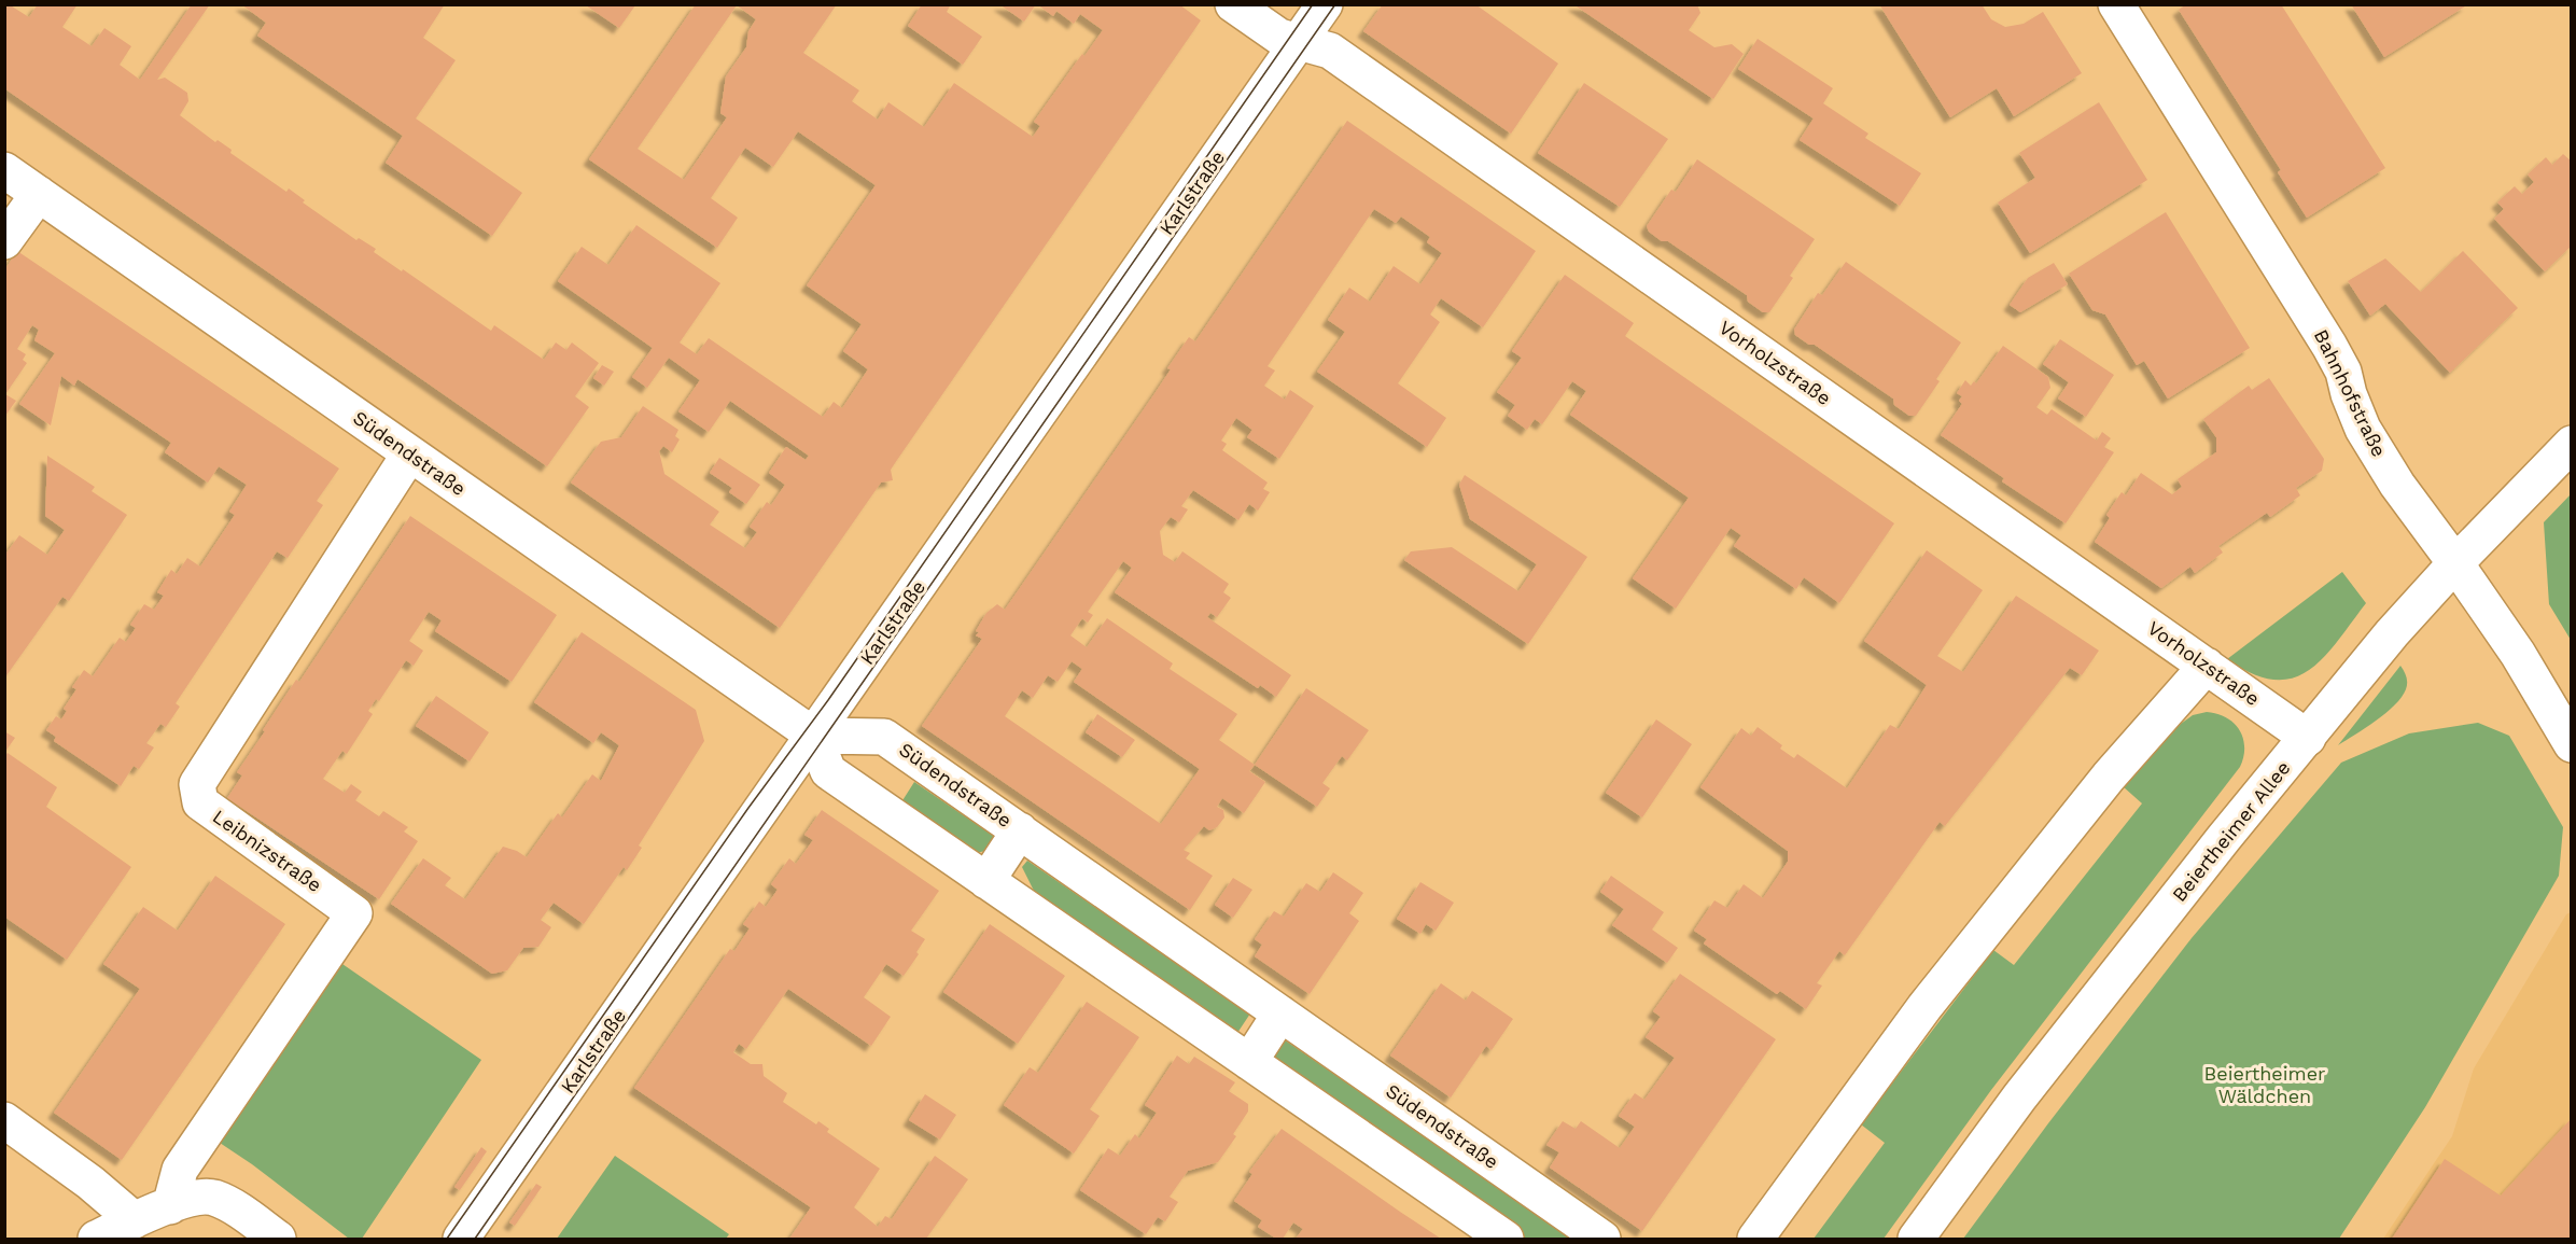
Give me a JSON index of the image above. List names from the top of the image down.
{
  "streets": {
    "street": [
      "Karlstraße",
      "Vorholzstraße",
      "Bahnhofstraße",
      "Südendstraße",
      "Beiertheimer Allee",
      "Leibnizstraße"
    ]
  },
  "crossings": [
    ["Karlstraße", "Vorholzstraße"],
    ["Karlstraße", "Südendstraße"],
    ["Vorholzstraße", "Beiertheimer Allee"],
    ["Bahnhofstraße", "Beiertheimer Allee"],
    ["Südendstraße", "Leibnizstraße"]
  ],
  "parks": ["Beiertheimer Wäldchen"]
}
